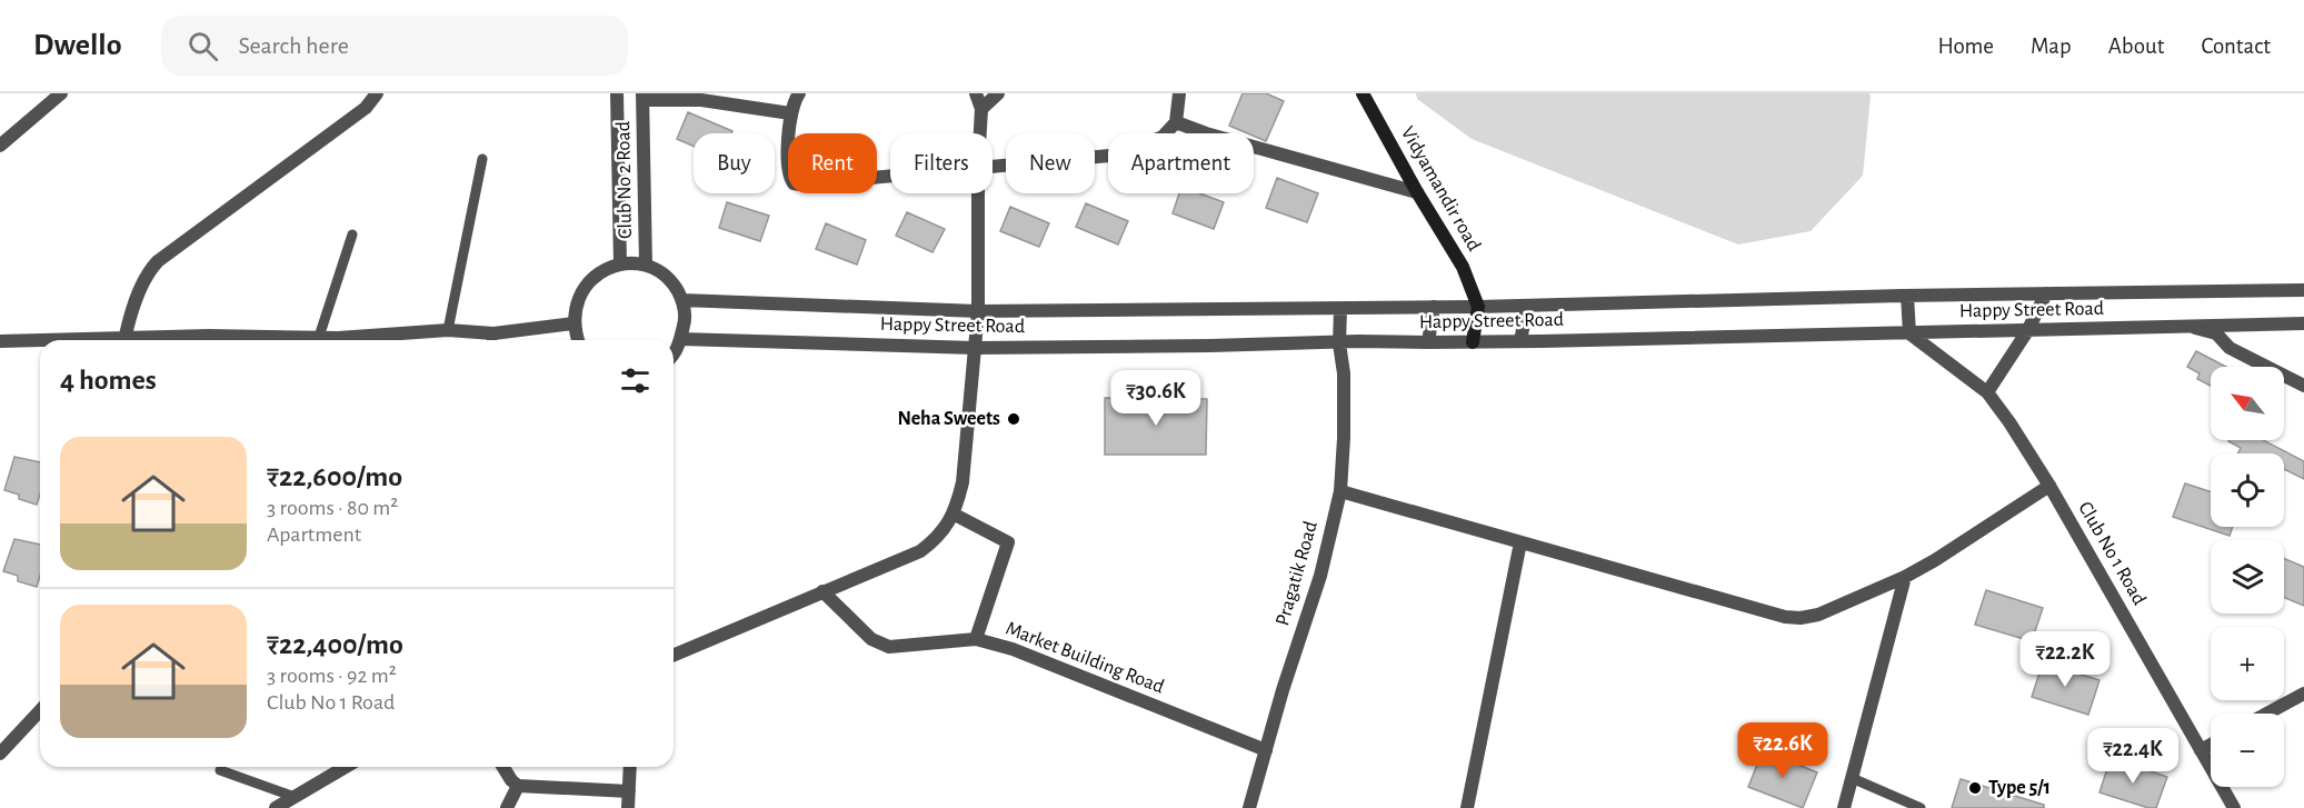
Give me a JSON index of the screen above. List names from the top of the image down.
{
  "streets": {
    "main road": ["Vidyamandir road"],
    "street": [
      "Club No 2 Road",
      "Happy Street Road",
      "Club No 1 Road",
      "Pragatik Road",
      "Market Building Road"
    ]
  },
  "crossings": [
    ["Vidyamandir road", "Happy Street Road"],
    ["Happy Street Road", "Club No 1 Road"],
    ["Happy Street Road", "Pragatik Road"],
    ["Pragatik Road", "Market Building Road"]
  ],
  "places": ["Neha Sweets", "Type 5/1"],
  "north": "top left",
  "page": {
    "header": "Dwello",
    "search": "Search here",
    "nav": [
      "Home",
      "Map",
      "About",
      "Contact"
    ],
    "chip": [
      "Buy",
      "Rent",
      "Filters",
      "New",
      "Apartment"
    ],
    "heading": "4 homes",
    "map_buttons": ["+", "−"],
    "price": [
      "₹30.6K",
      "₹22.2K",
      "₹22.6K",
      "₹22.4K"
    ],
    "list": [
      {
        "name": "₹22,600/mo",
        "note": "3 rooms · 80 m² · Apartment"
      },
      {
        "name": "₹22,400/mo",
        "note": "3 rooms · 92 m² · Club No 1 Road"
      }
    ]
  }
}
